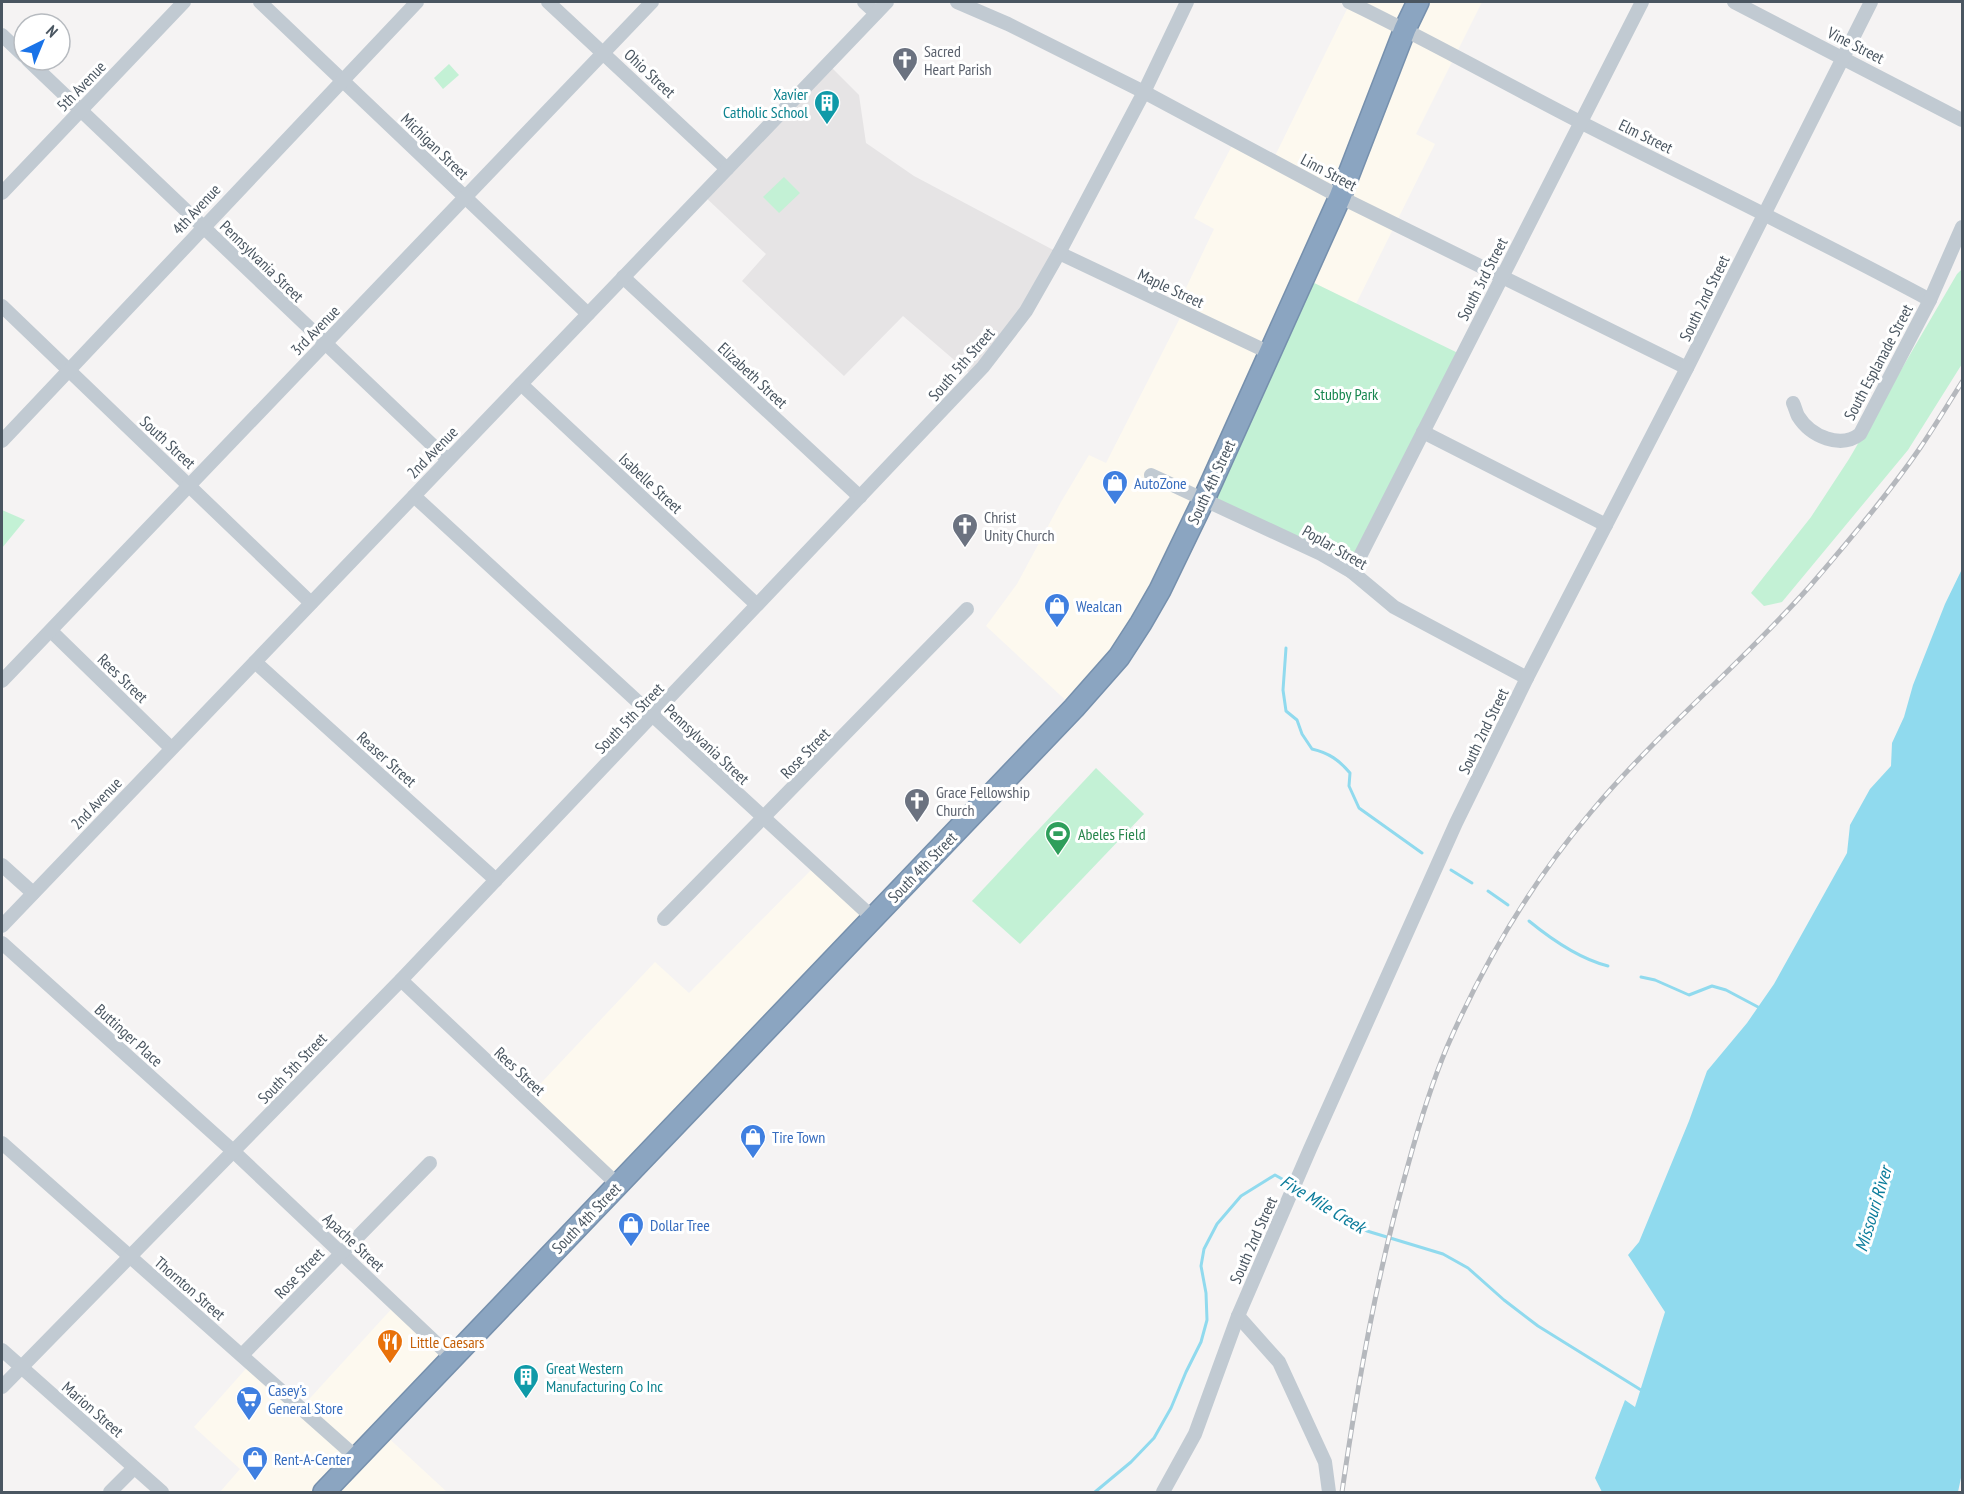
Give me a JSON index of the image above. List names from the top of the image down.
{
  "streets": {
    "highway": ["South 4th Street"],
    "street": [
      "Vine Street",
      "Ohio Street",
      "5th Avenue",
      "Elm Street",
      "Michigan Street",
      "Linn Street",
      "4th Avenue",
      "Pennsylvania Street",
      "South 3rd Street",
      "Maple Street",
      "South 2nd Street",
      "3rd Avenue",
      "South Esplanade Street",
      "South 5th Street",
      "Elizabeth Street",
      "South Street",
      "2nd Avenue",
      "Isabelle Street",
      "Poplar Street",
      "Rees Street",
      "Rose Street",
      "Reaser Street",
      "Buttinger Place",
      "Apache Street",
      "Thornton Street",
      "Marion Street"
    ]
  },
  "crossings": [
    ["Vine Street", "South 2nd Street"],
    ["Ohio Street", "3rd Avenue"],
    ["Ohio Street", "2nd Avenue"],
    ["5th Avenue", "Pennsylvania Street"],
    ["Elm Street", "South 3rd Street"],
    ["Elm Street", "South 2nd Street"],
    ["Elm Street", "South Esplanade Street"],
    ["Elm Street", "South 4th Street"],
    ["Michigan Street", "4th Avenue"],
    ["Michigan Street", "3rd Avenue"],
    ["Michigan Street", "2nd Avenue"],
    ["Linn Street", "South 3rd Street"],
    ["Linn Street", "South 2nd Street"],
    ["Linn Street", "South 5th Street"],
    ["Linn Street", "South 4th Street"],
    ["4th Avenue", "Pennsylvania Street"],
    ["4th Avenue", "South Street"],
    ["Pennsylvania Street", "3rd Avenue"],
    ["Pennsylvania Street", "South 5th Street"],
    ["Pennsylvania Street", "2nd Avenue"],
    ["Pennsylvania Street", "South 4th Street"],
    ["Pennsylvania Street", "Rose Street"],
    ["South 3rd Street", "Poplar Street"],
    ["Maple Street", "South 5th Street"],
    ["Maple Street", "South 4th Street"],
    ["South 2nd Street", "Poplar Street"],
    ["3rd Avenue", "South Street"],
    ["3rd Avenue", "Rees Street"],
    ["South 5th Street", "Elizabeth Street"],
    ["South 5th Street", "Isabelle Street"],
    ["South 5th Street", "Rees Street"],
    ["South 5th Street", "Reaser Street"],
    ["South 5th Street", "Buttinger Place"],
    ["South 5th Street", "Apache Street"],
    ["South 5th Street", "Thornton Street"],
    ["South 5th Street", "Marion Street"],
    ["Elizabeth Street", "2nd Avenue"],
    ["South Street", "2nd Avenue"],
    ["2nd Avenue", "Isabelle Street"],
    ["2nd Avenue", "Rees Street"],
    ["2nd Avenue", "Reaser Street"],
    ["South 4th Street", "Poplar Street"],
    ["South 4th Street", "Rees Street"],
    ["South 4th Street", "Apache Street"],
    ["South 4th Street", "Thornton Street"],
    ["Rose Street", "Apache Street"],
    ["Rose Street", "Thornton Street"],
    ["Buttinger Place", "Apache Street"]
  ],
  "water": ["Five Mile Creek", "Missouri River"],
  "parks": ["Stubby Park"],
  "places": {
    "church": ["Sacred Heart Parish", "Christ Unity Church", "Grace Fellowship Church"],
    "building": ["Xavier Catholic School", "Great Western Manufacturing Co Inc"],
    "shop": [
      "AutoZone",
      "Wealcan",
      "Tire Town",
      "Dollar Tree",
      "Rent-A-Center"
    ],
    "sports": ["Abeles Field"],
    "restaurant": ["Little Caesars"],
    "supermarket": ["Casey's General Store"]
  },
  "north": "top right"
}
